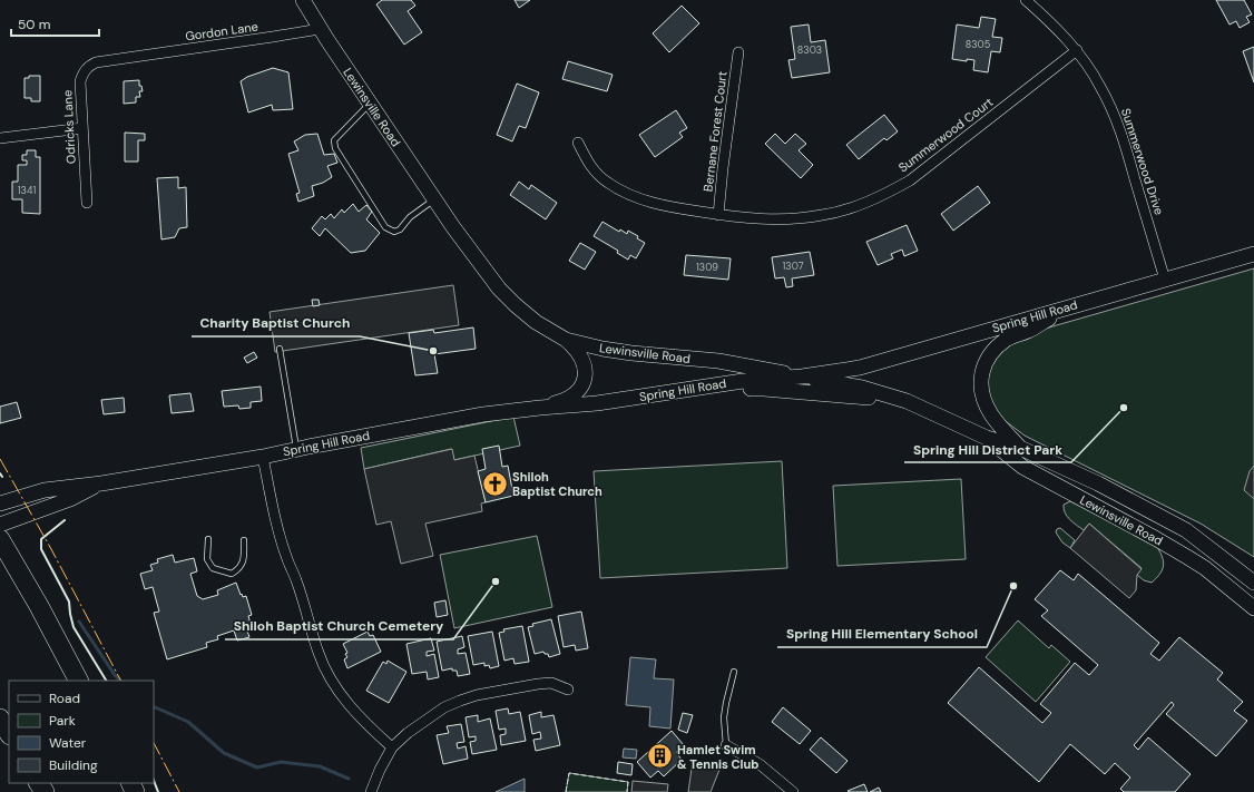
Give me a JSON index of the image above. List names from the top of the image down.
{
  "streets": {
    "main road": ["Lewinsville Road", "Spring Hill Road"],
    "street": [
      "Gordon Lane",
      "Odricks Lane",
      "Bernane Forest Court",
      "Summerwood Court",
      "Summerwood Drive"
    ]
  },
  "crossings": [
    ["Gordon Lane", "Lewinsville Road"],
    ["Gordon Lane", "Odricks Lane"],
    ["Lewinsville Road", "Spring Hill Road"],
    ["Bernane Forest Court", "Summerwood Court"],
    ["Summerwood Court", "Summerwood Drive"],
    ["Summerwood Drive", "Spring Hill Road"]
  ],
  "places": {
    "other": [
      "Charity Baptist Church",
      "Spring Hill District Park",
      "Shiloh Baptist Church Cemetery",
      "Spring Hill Elementary School"
    ],
    "church": ["Shiloh Baptist Church"],
    "building": ["Hamlet Swim & Tennis Club"]
  },
  "house_numbers": [
    "8305",
    "8303",
    "1341",
    "1307",
    "1309"
  ],
  "legend": [
    "Road",
    "Park",
    "Water",
    "Building"
  ],
  "scale_bar": "50 m"
}
